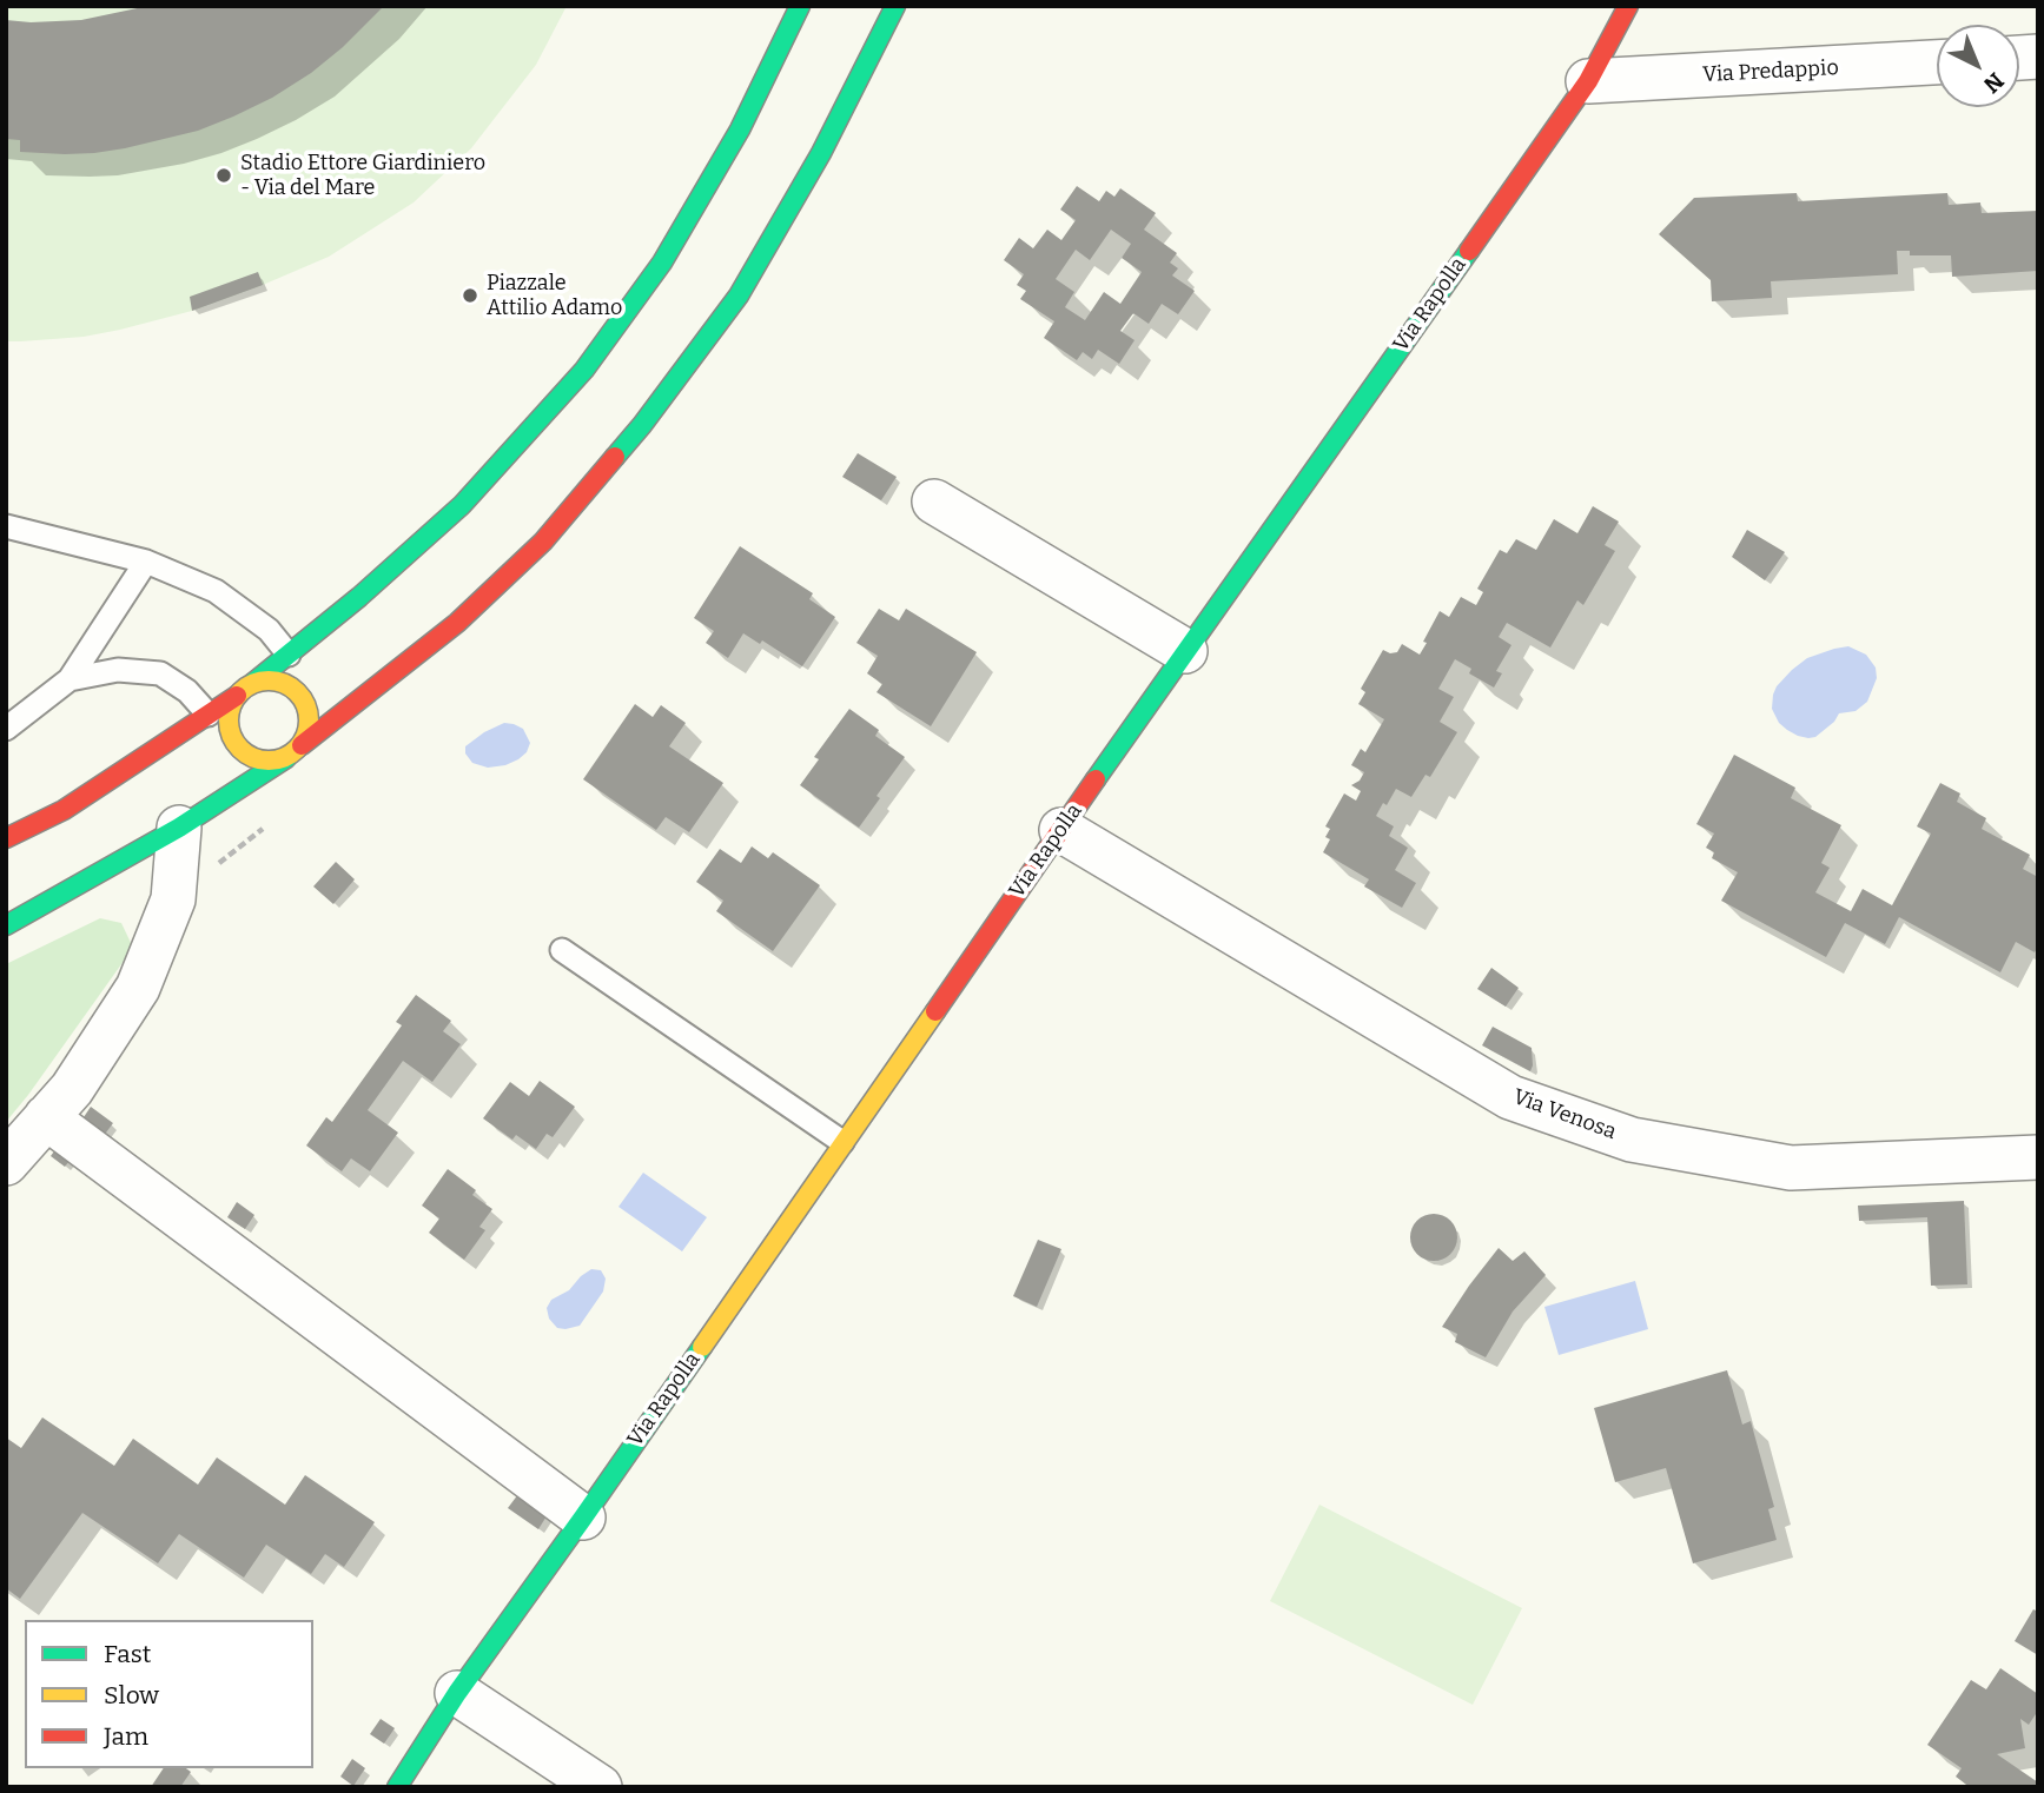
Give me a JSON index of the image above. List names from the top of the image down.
{
  "streets": {
    "main road": ["Via Rapolla"],
    "street": ["Via Predappio", "Via Venosa"]
  },
  "crossings": [
    ["Via Predappio", "Via Rapolla"],
    ["Via Rapolla", "Via Venosa"]
  ],
  "places": ["Stadio Ettore Giardiniero - Via del Mare", "Piazzale Attilio Adamo"],
  "legend": ["Fast", "Slow", "Jam"],
  "north": "bottom right"
}
